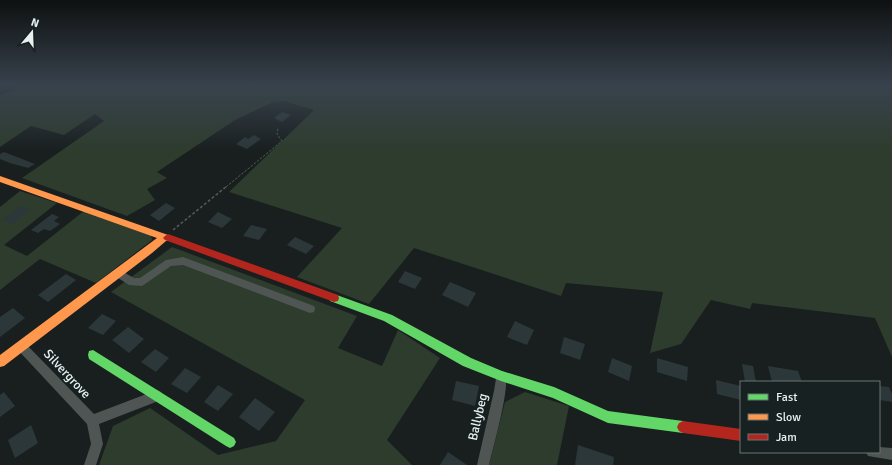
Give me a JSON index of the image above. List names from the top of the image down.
{
  "streets": {
    "street": ["Silvergrove", "Ballybeg"]
  },
  "legend": ["Fast", "Slow", "Jam"],
  "north": "top"
}
